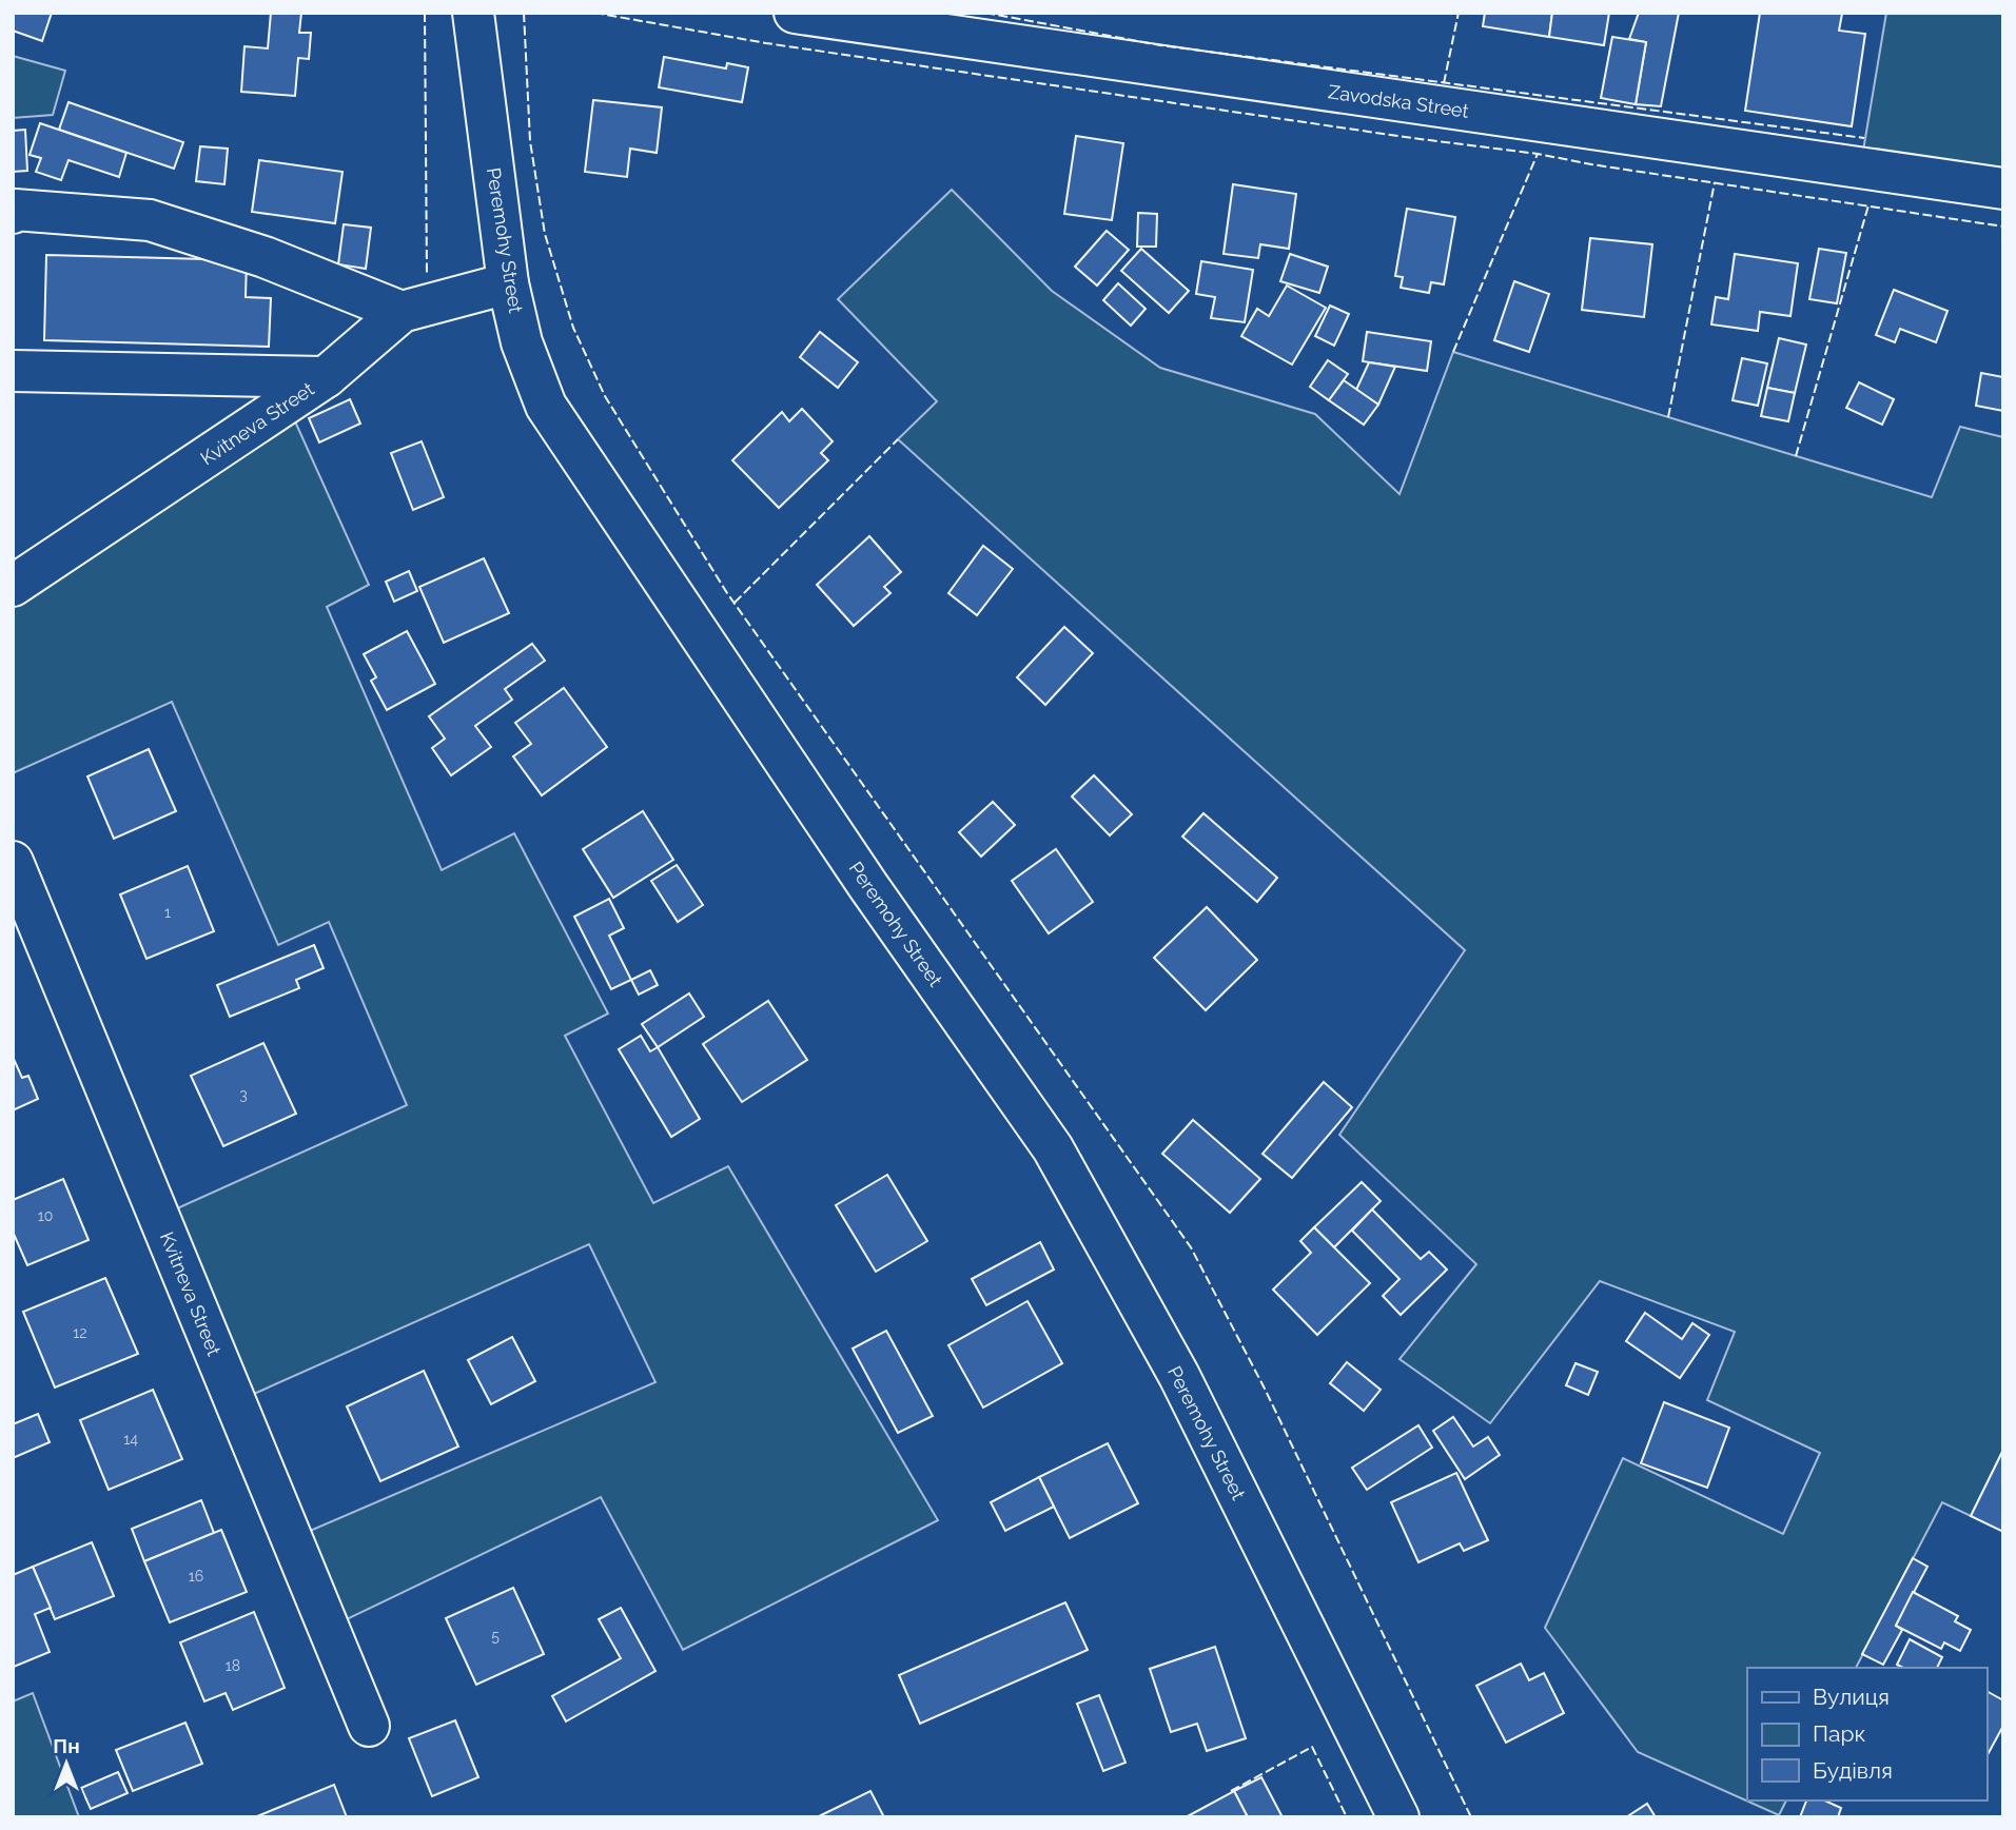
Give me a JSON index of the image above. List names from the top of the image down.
{
  "streets": {
    "street": ["Zavodska Street", "Peremohy Street", "Kvitneva Street"]
  },
  "crossings": [
    ["Peremohy Street", "Kvitneva Street"]
  ],
  "house_numbers": [
    "1",
    "3",
    "10",
    "12",
    "14",
    "16",
    "5",
    "18"
  ],
  "legend": ["Вулиця", "Парк", "Будівля"],
  "north": "top"
}
